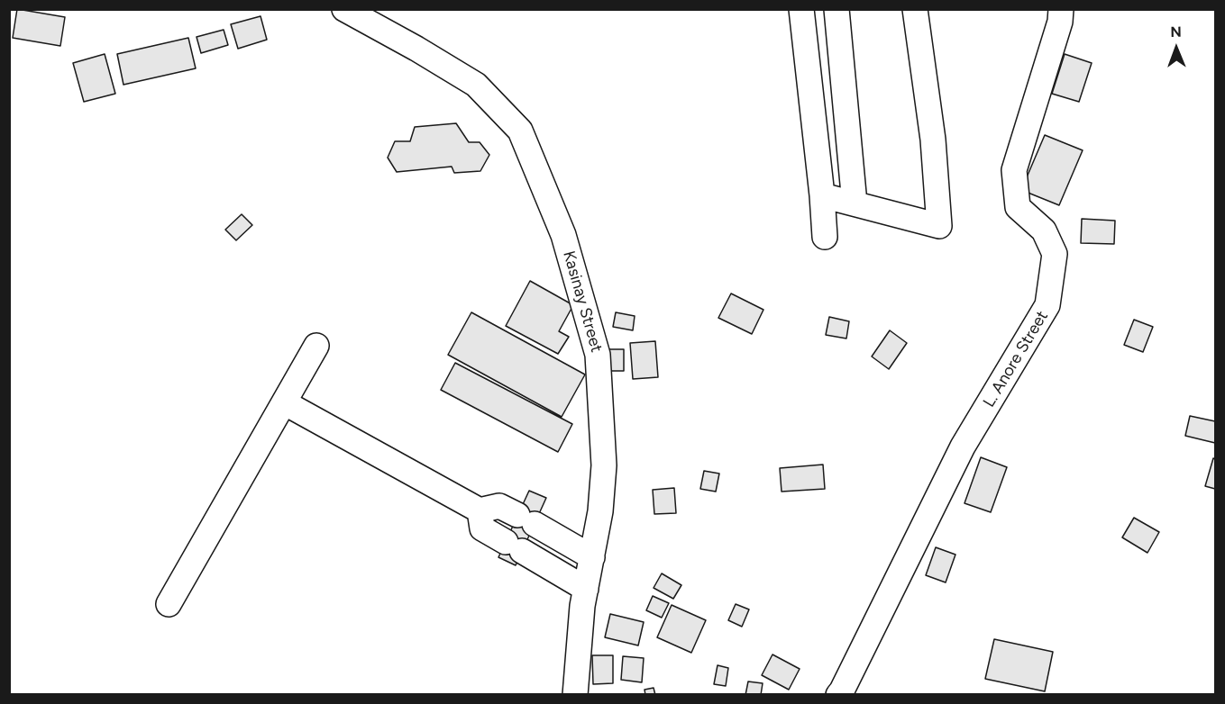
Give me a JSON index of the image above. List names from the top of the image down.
{
  "streets": {
    "street": ["Kasinay Street", "L. Anore Street"]
  },
  "north": "top"
}
